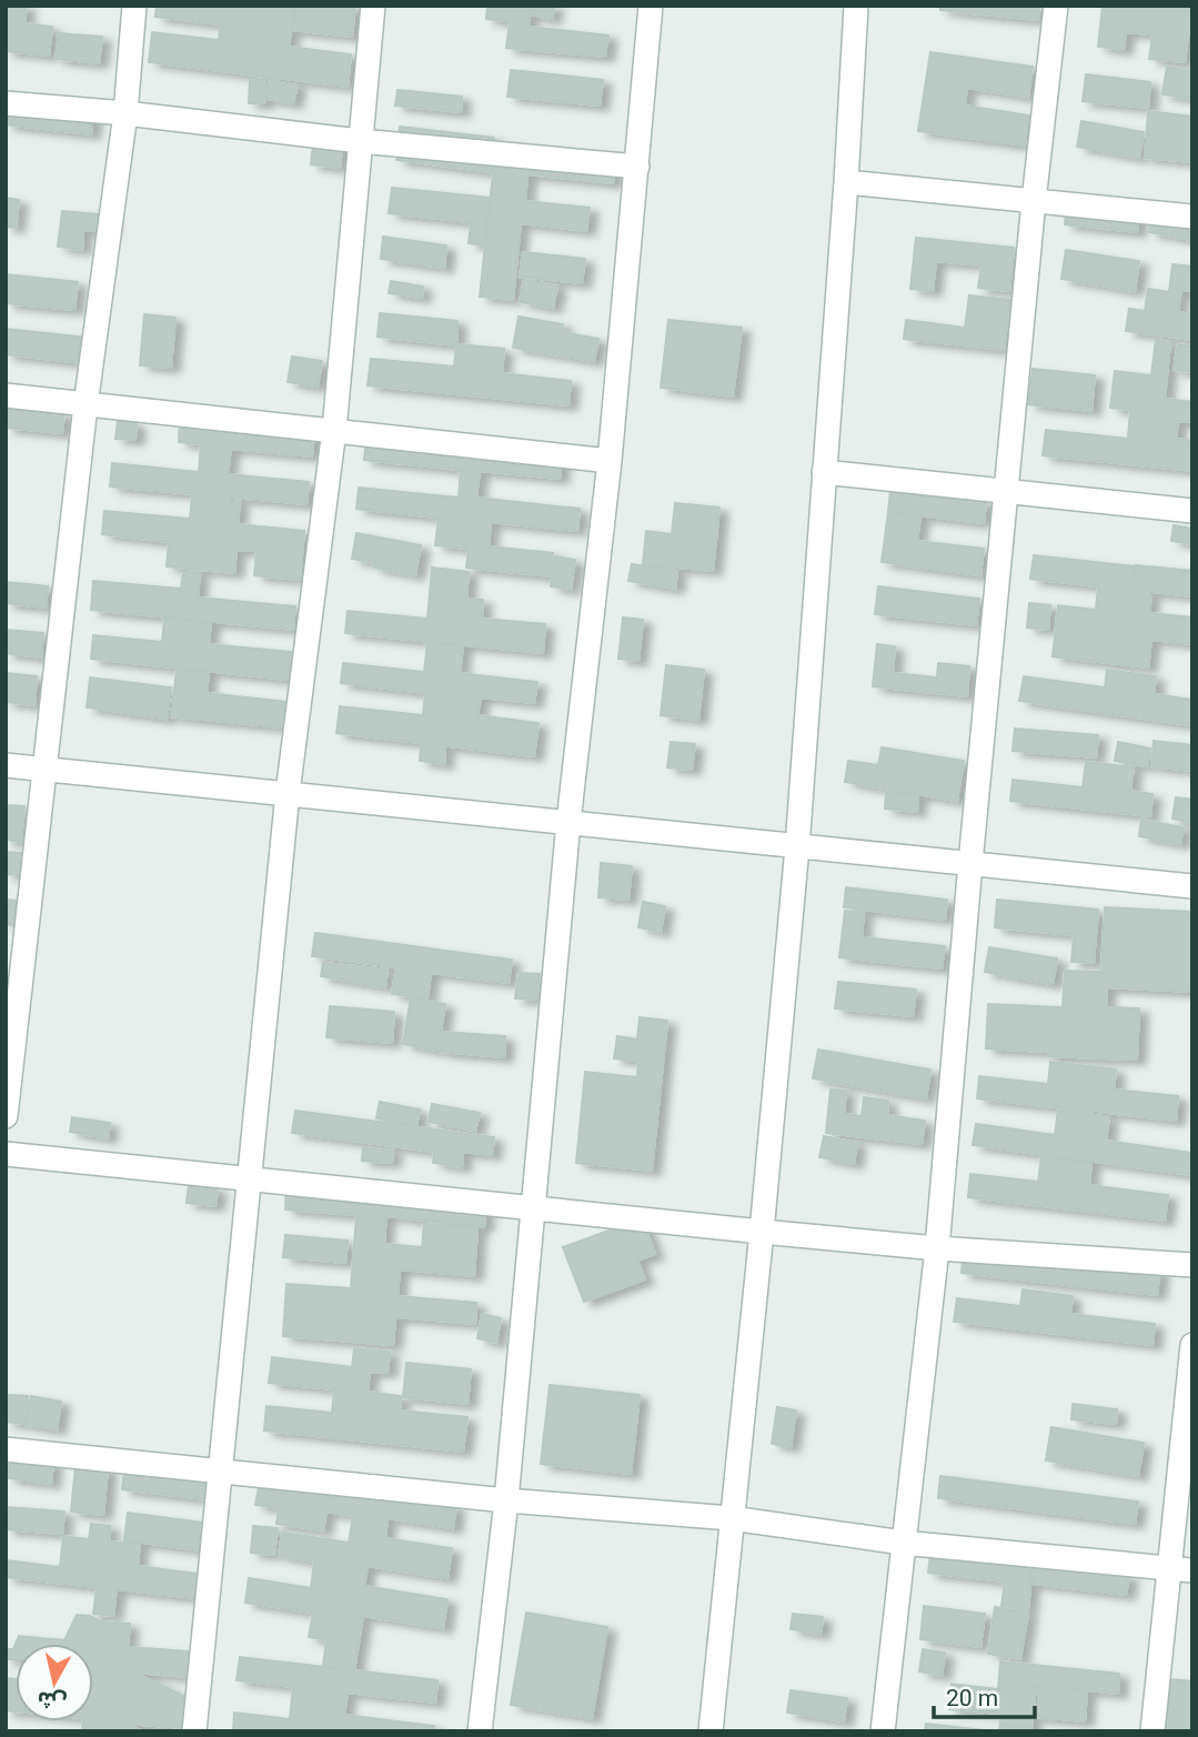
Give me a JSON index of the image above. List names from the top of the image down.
{
  "scale_bar": "20 m",
  "north": "bottom"
}
